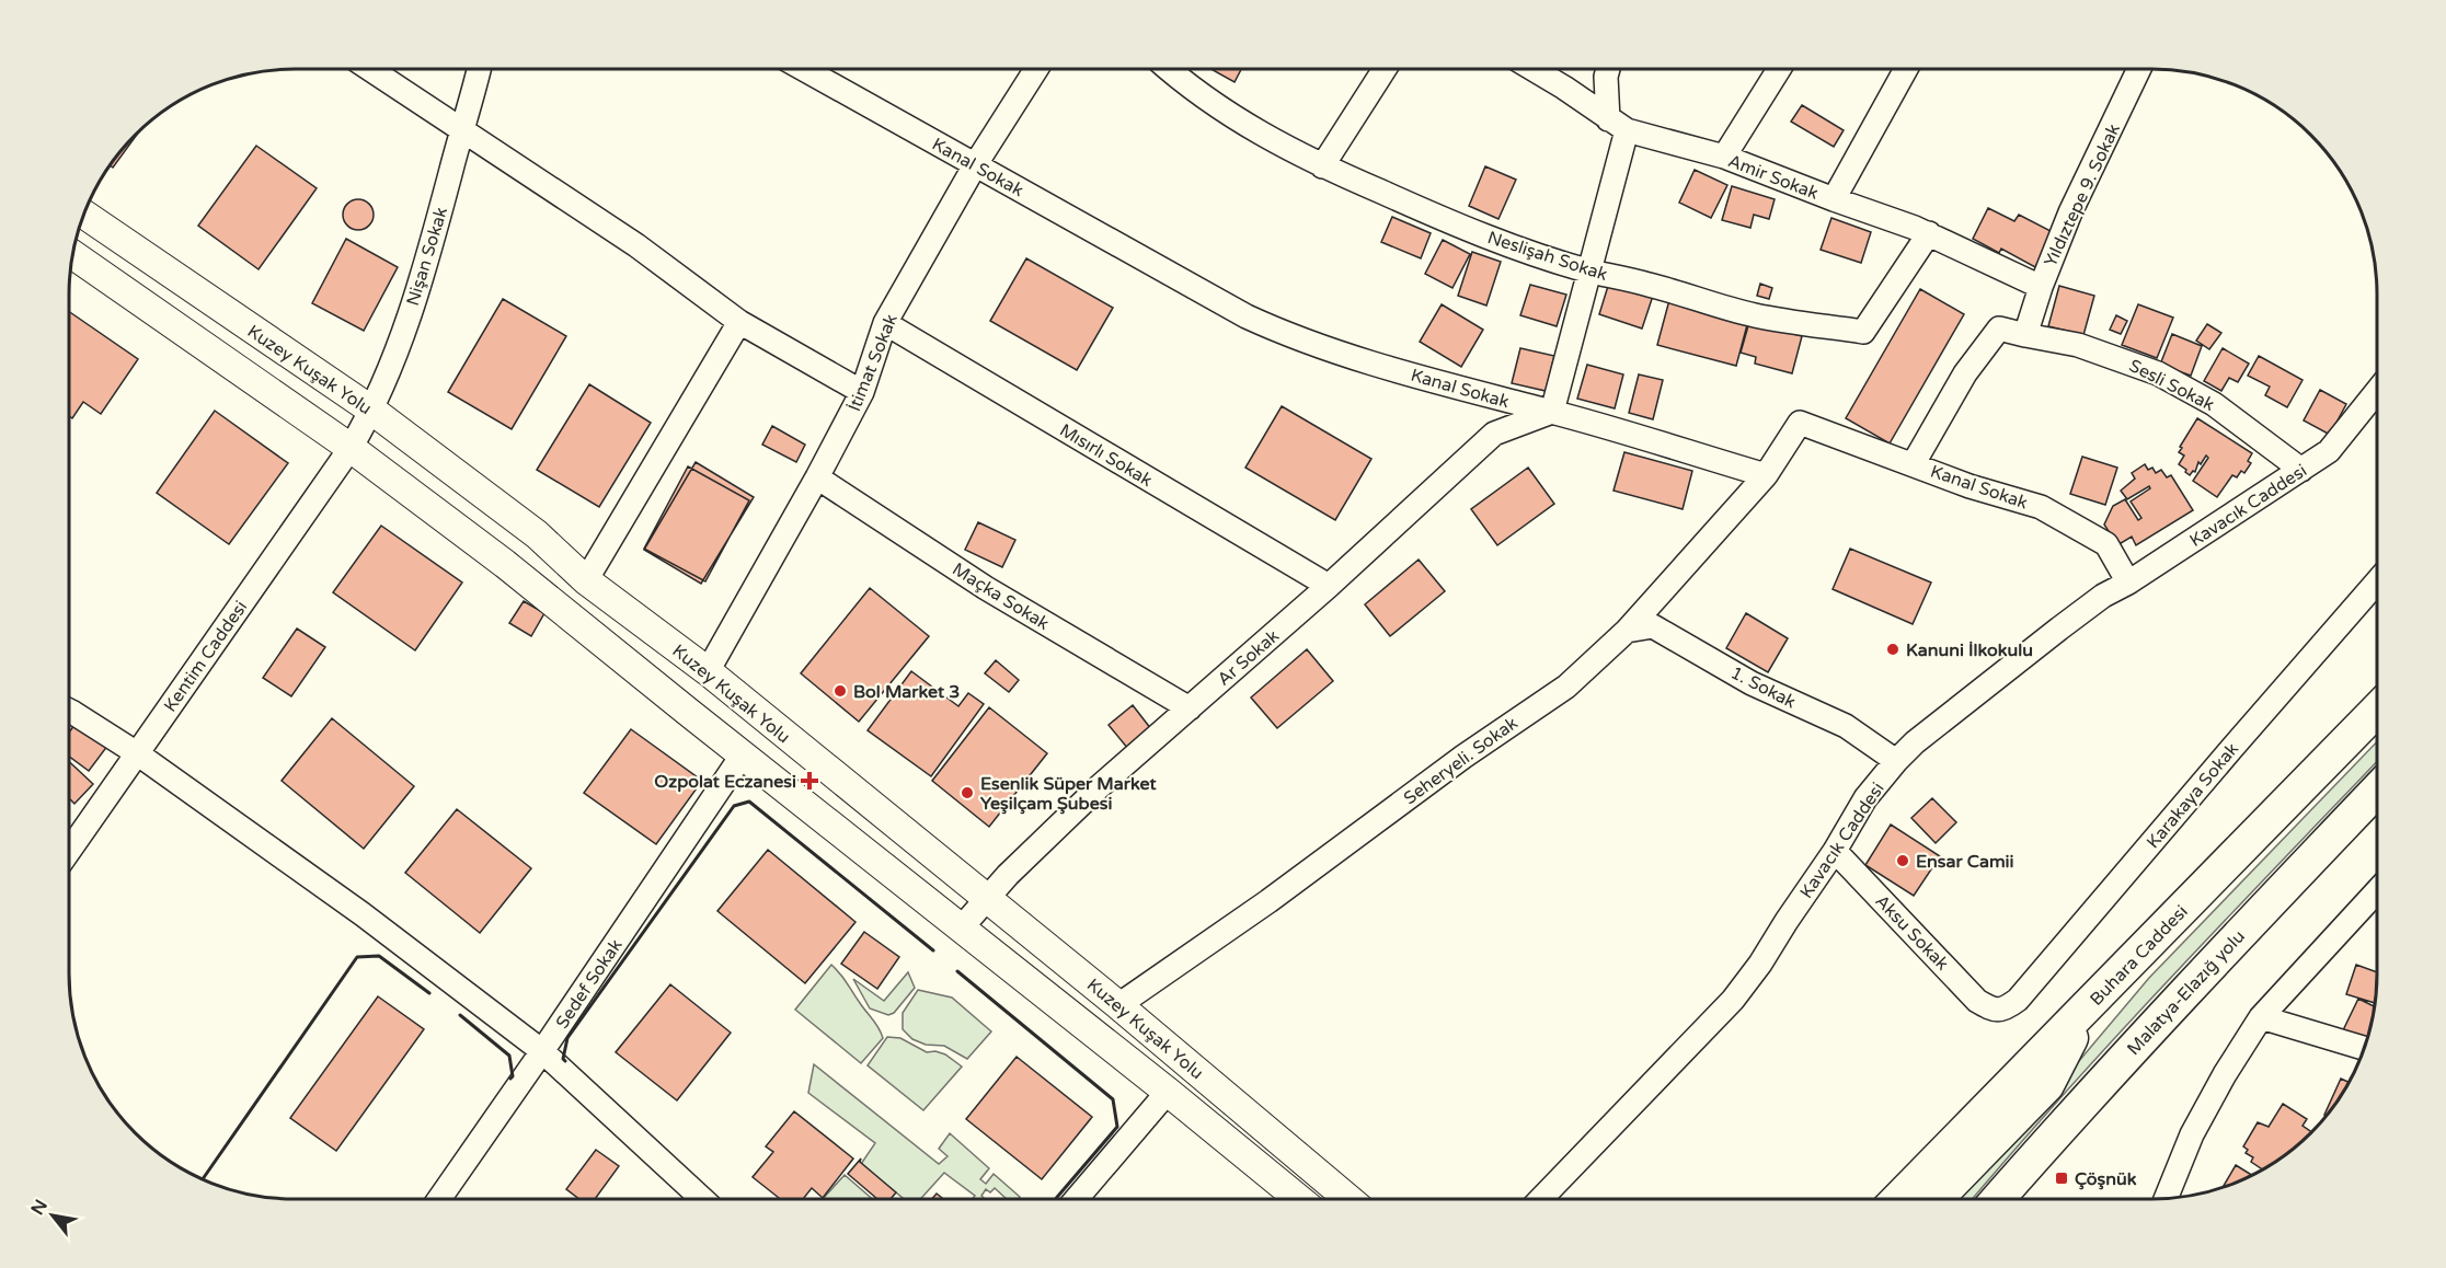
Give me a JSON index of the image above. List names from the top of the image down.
{
  "streets": {
    "highway": ["Buhara Caddesi", "Malatya-Elazığ yolu"],
    "main road": ["Kuzey Kuşak Yolu"],
    "street": [
      "Kanal Sokak",
      "Amir Sokak",
      "Yıldıztepe 9. Sokak",
      "Neslişah Sokak",
      "Nişan Sokak",
      "İtimat Sokak",
      "Sesli Sokak",
      "Mısırlı Sokak",
      "Kavacık Caddesi",
      "Maçka Sokak",
      "Kentim Caddesi",
      "Ar Sokak",
      "1. Sokak",
      "Seheryeli. Sokak",
      "Karakaya Sokak",
      "Aksu Sokak",
      "Sedef Sokak"
    ]
  },
  "crossings": [
    ["Kanal Sokak", "İtimat Sokak"],
    ["Kanal Sokak", "Sesli Sokak"],
    ["Kanal Sokak", "Kavacık Caddesi"],
    ["Kanal Sokak", "Ar Sokak"],
    ["Kanal Sokak", "Seheryeli. Sokak"],
    ["Amir Sokak", "Yıldıztepe 9. Sokak"],
    ["Amir Sokak", "Neslişah Sokak"],
    ["Yıldıztepe 9. Sokak", "Sesli Sokak"],
    ["Nişan Sokak", "Kuzey Kuşak Yolu"],
    ["Nişan Sokak", "Kentim Caddesi"],
    ["İtimat Sokak", "Kuzey Kuşak Yolu"],
    ["İtimat Sokak", "Mısırlı Sokak"],
    ["İtimat Sokak", "Maçka Sokak"],
    ["Kuzey Kuşak Yolu", "Kentim Caddesi"],
    ["Kuzey Kuşak Yolu", "Ar Sokak"],
    ["Kuzey Kuşak Yolu", "Seheryeli. Sokak"],
    ["Kuzey Kuşak Yolu", "Sedef Sokak"],
    ["Sesli Sokak", "Kavacık Caddesi"],
    ["Mısırlı Sokak", "Ar Sokak"],
    ["Kavacık Caddesi", "1. Sokak"],
    ["Kavacık Caddesi", "Aksu Sokak"],
    ["Maçka Sokak", "Ar Sokak"],
    ["1. Sokak", "Seheryeli. Sokak"],
    ["Karakaya Sokak", "Aksu Sokak"]
  ],
  "places": {
    "other": [
      "Kanuni İlkokulu",
      "Bol Market 3",
      "Esenlik Süper Market Yeşilçam Şubesi",
      "Ensar Camii"
    ],
    "health": ["Ozpolat Eczanesi"],
    "transit": ["Çöşnük"]
  },
  "north": "top left"
}
